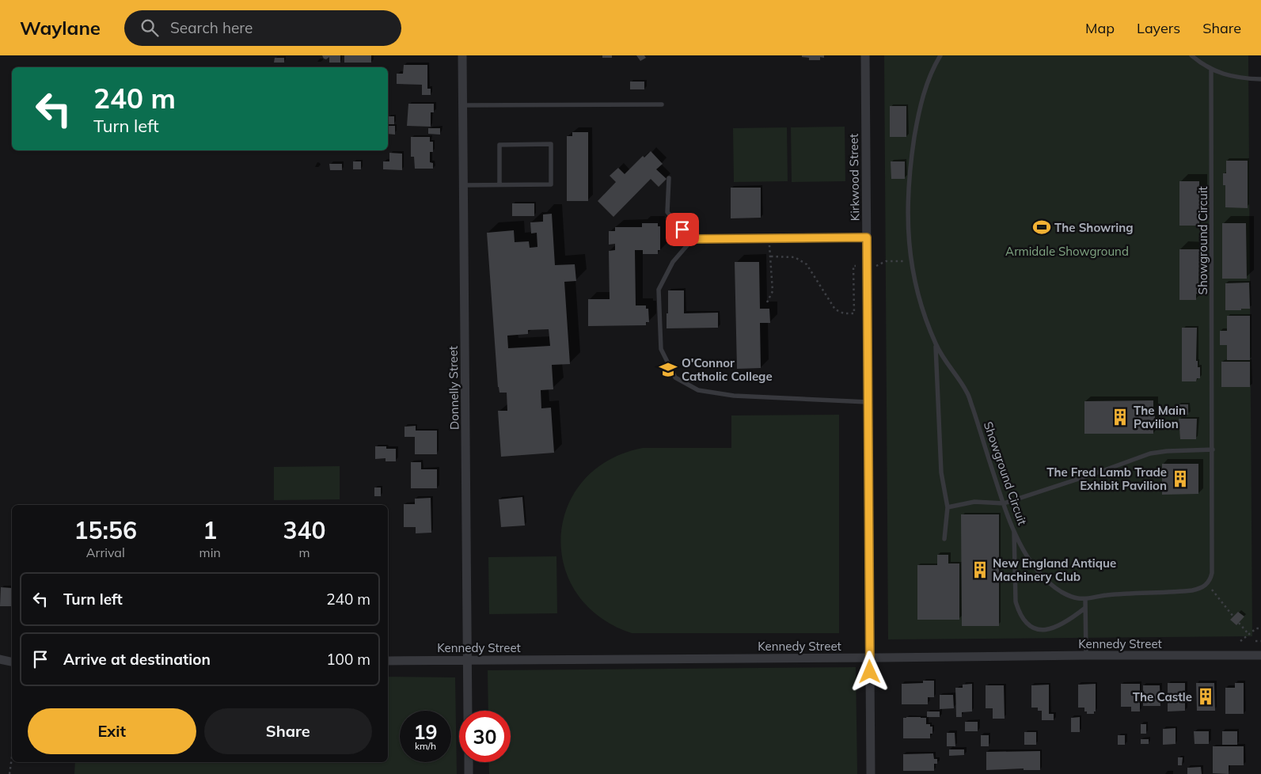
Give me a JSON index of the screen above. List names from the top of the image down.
{
  "streets": {
    "street": ["Kirkwood Street", "Donnelly Street", "Kennedy Street"],
    "lane": ["Showground Circuit"]
  },
  "crossings": [
    ["Kirkwood Street", "Kennedy Street"],
    ["Donnelly Street", "Kennedy Street"]
  ],
  "parks": ["Armidale Showground"],
  "places": {
    "sports": ["The Showring"],
    "school or university": ["O'Connor Catholic College"],
    "building": [
      "The Main Pavilion",
      "The Fred Lamb Trade Exhibit Pavilion",
      "New England Antique Machinery Club",
      "The Castle"
    ]
  },
  "page": {
    "header": "Waylane",
    "search": "Search here",
    "nav": ["Map", "Layers", "Share"],
    "turn": ["240 m", "Turn left"],
    "eta": [
      "15:56",
      "Arrival",
      "1",
      "min",
      "340",
      "m"
    ],
    "list": [
      {
        "name": "Turn left",
        "value": "240 m"
      },
      {
        "name": "Arrive at destination",
        "value": "100 m"
      }
    ],
    "buttons": ["Exit", "Share"],
    "speed": "19 km/h",
    "limit": "30"
  }
}
